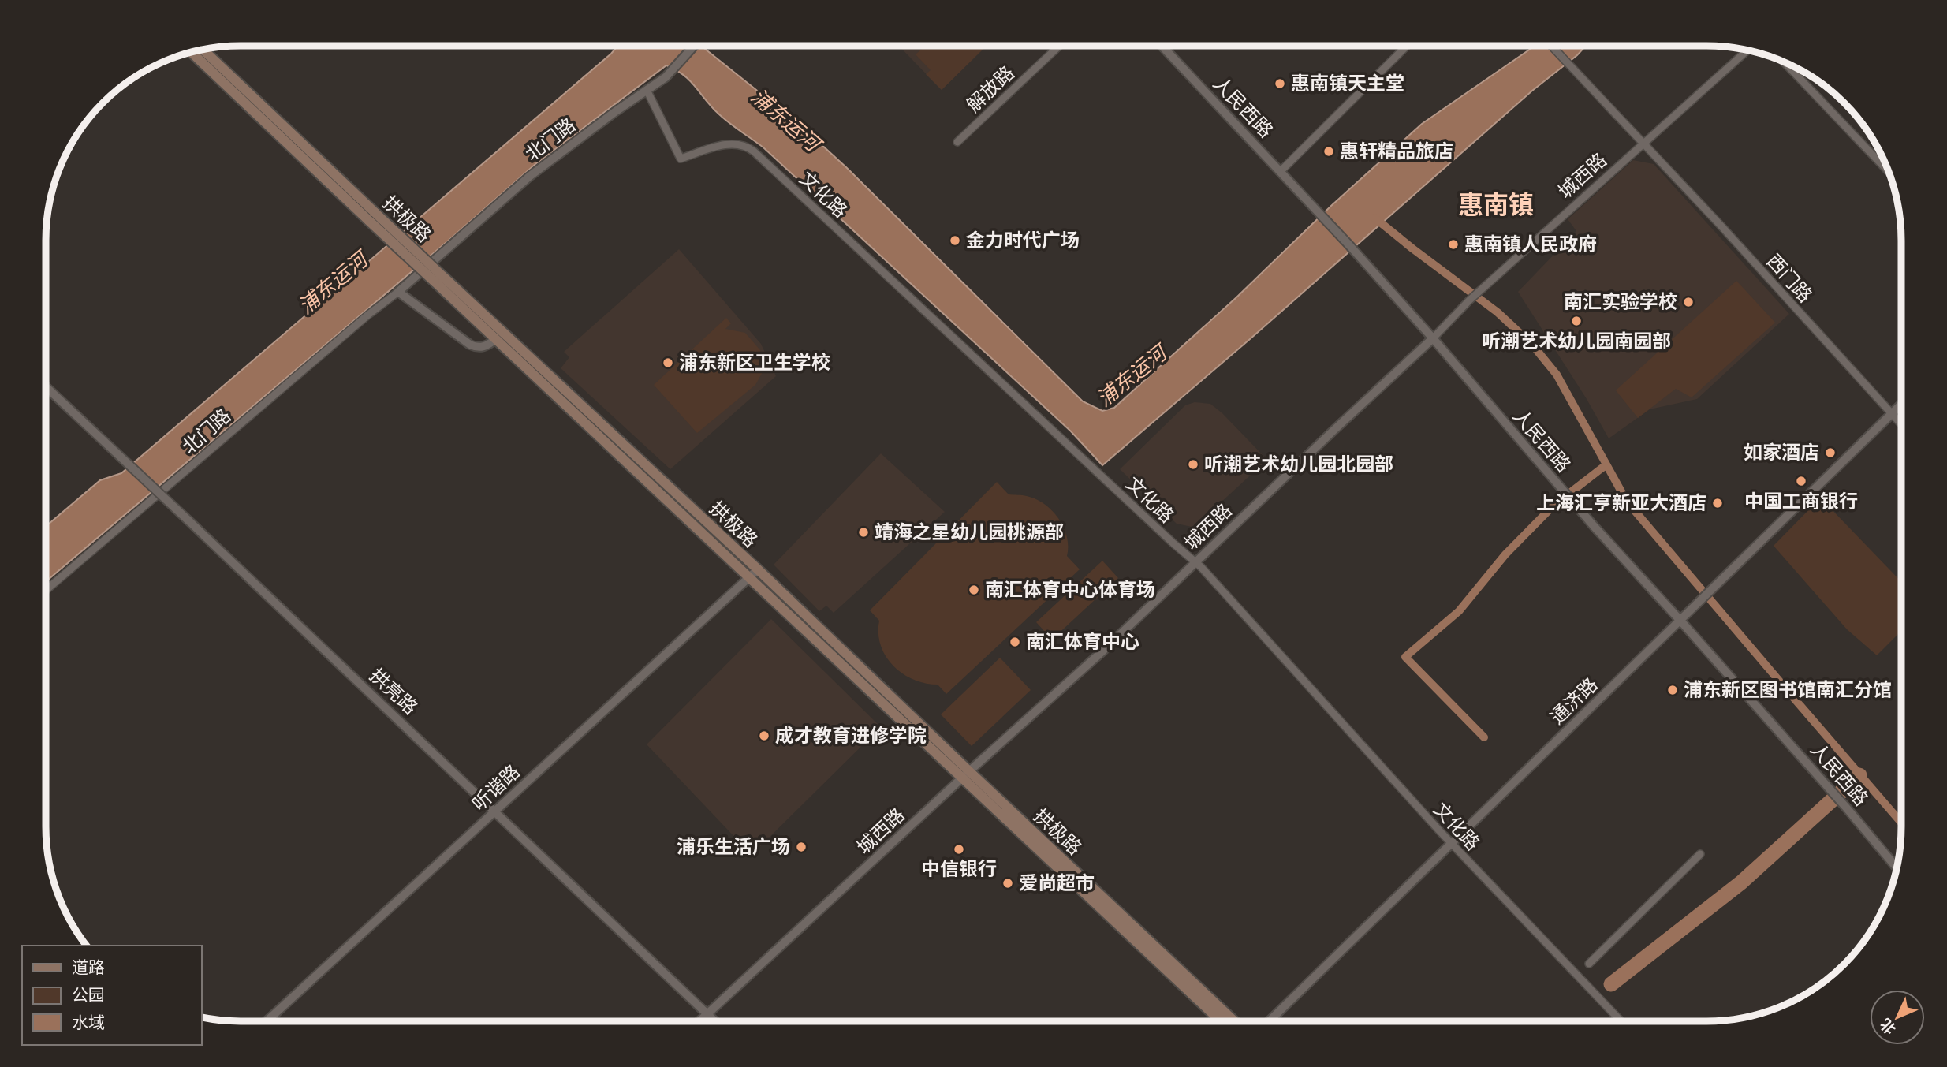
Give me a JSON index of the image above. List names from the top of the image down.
{
  "streets": {
    "main road": ["拱极路"],
    "street": [
      "解放路",
      "人民西路",
      "北门路",
      "城西路",
      "文化路",
      "西门路",
      "拱亮路",
      "通济路",
      "听谐路"
    ]
  },
  "crossings": [
    ["人民西路", "城西路"],
    ["人民西路", "通济路"],
    ["北门路", "文化路"],
    ["城西路", "文化路"],
    ["城西路", "拱极路"],
    ["城西路", "西门路"],
    ["城西路", "拱亮路"],
    ["文化路", "通济路"],
    ["拱极路", "听谐路"],
    ["西门路", "通济路"],
    ["拱亮路", "听谐路"]
  ],
  "districts": ["惠南镇"],
  "water": ["浦东运河"],
  "places": [
    "惠南镇天主堂",
    "惠轩精品旅店",
    "金力时代广场",
    "惠南镇人民政府",
    "南汇实验学校",
    "听潮艺术幼儿园南园部",
    "浦东新区卫生学校",
    "如家酒店",
    "听潮艺术幼儿园北园部",
    "中国工商银行",
    "上海汇亨新亚大酒店",
    "靖海之星幼儿园桃源部",
    "南汇体育中心体育场",
    "南汇体育中心",
    "浦东新区图书馆南汇分馆",
    "成才教育进修学院",
    "浦乐生活广场",
    "中信银行",
    "爱尚超市"
  ],
  "legend": ["道路", "公园", "水域"],
  "north": "bottom left"
}
